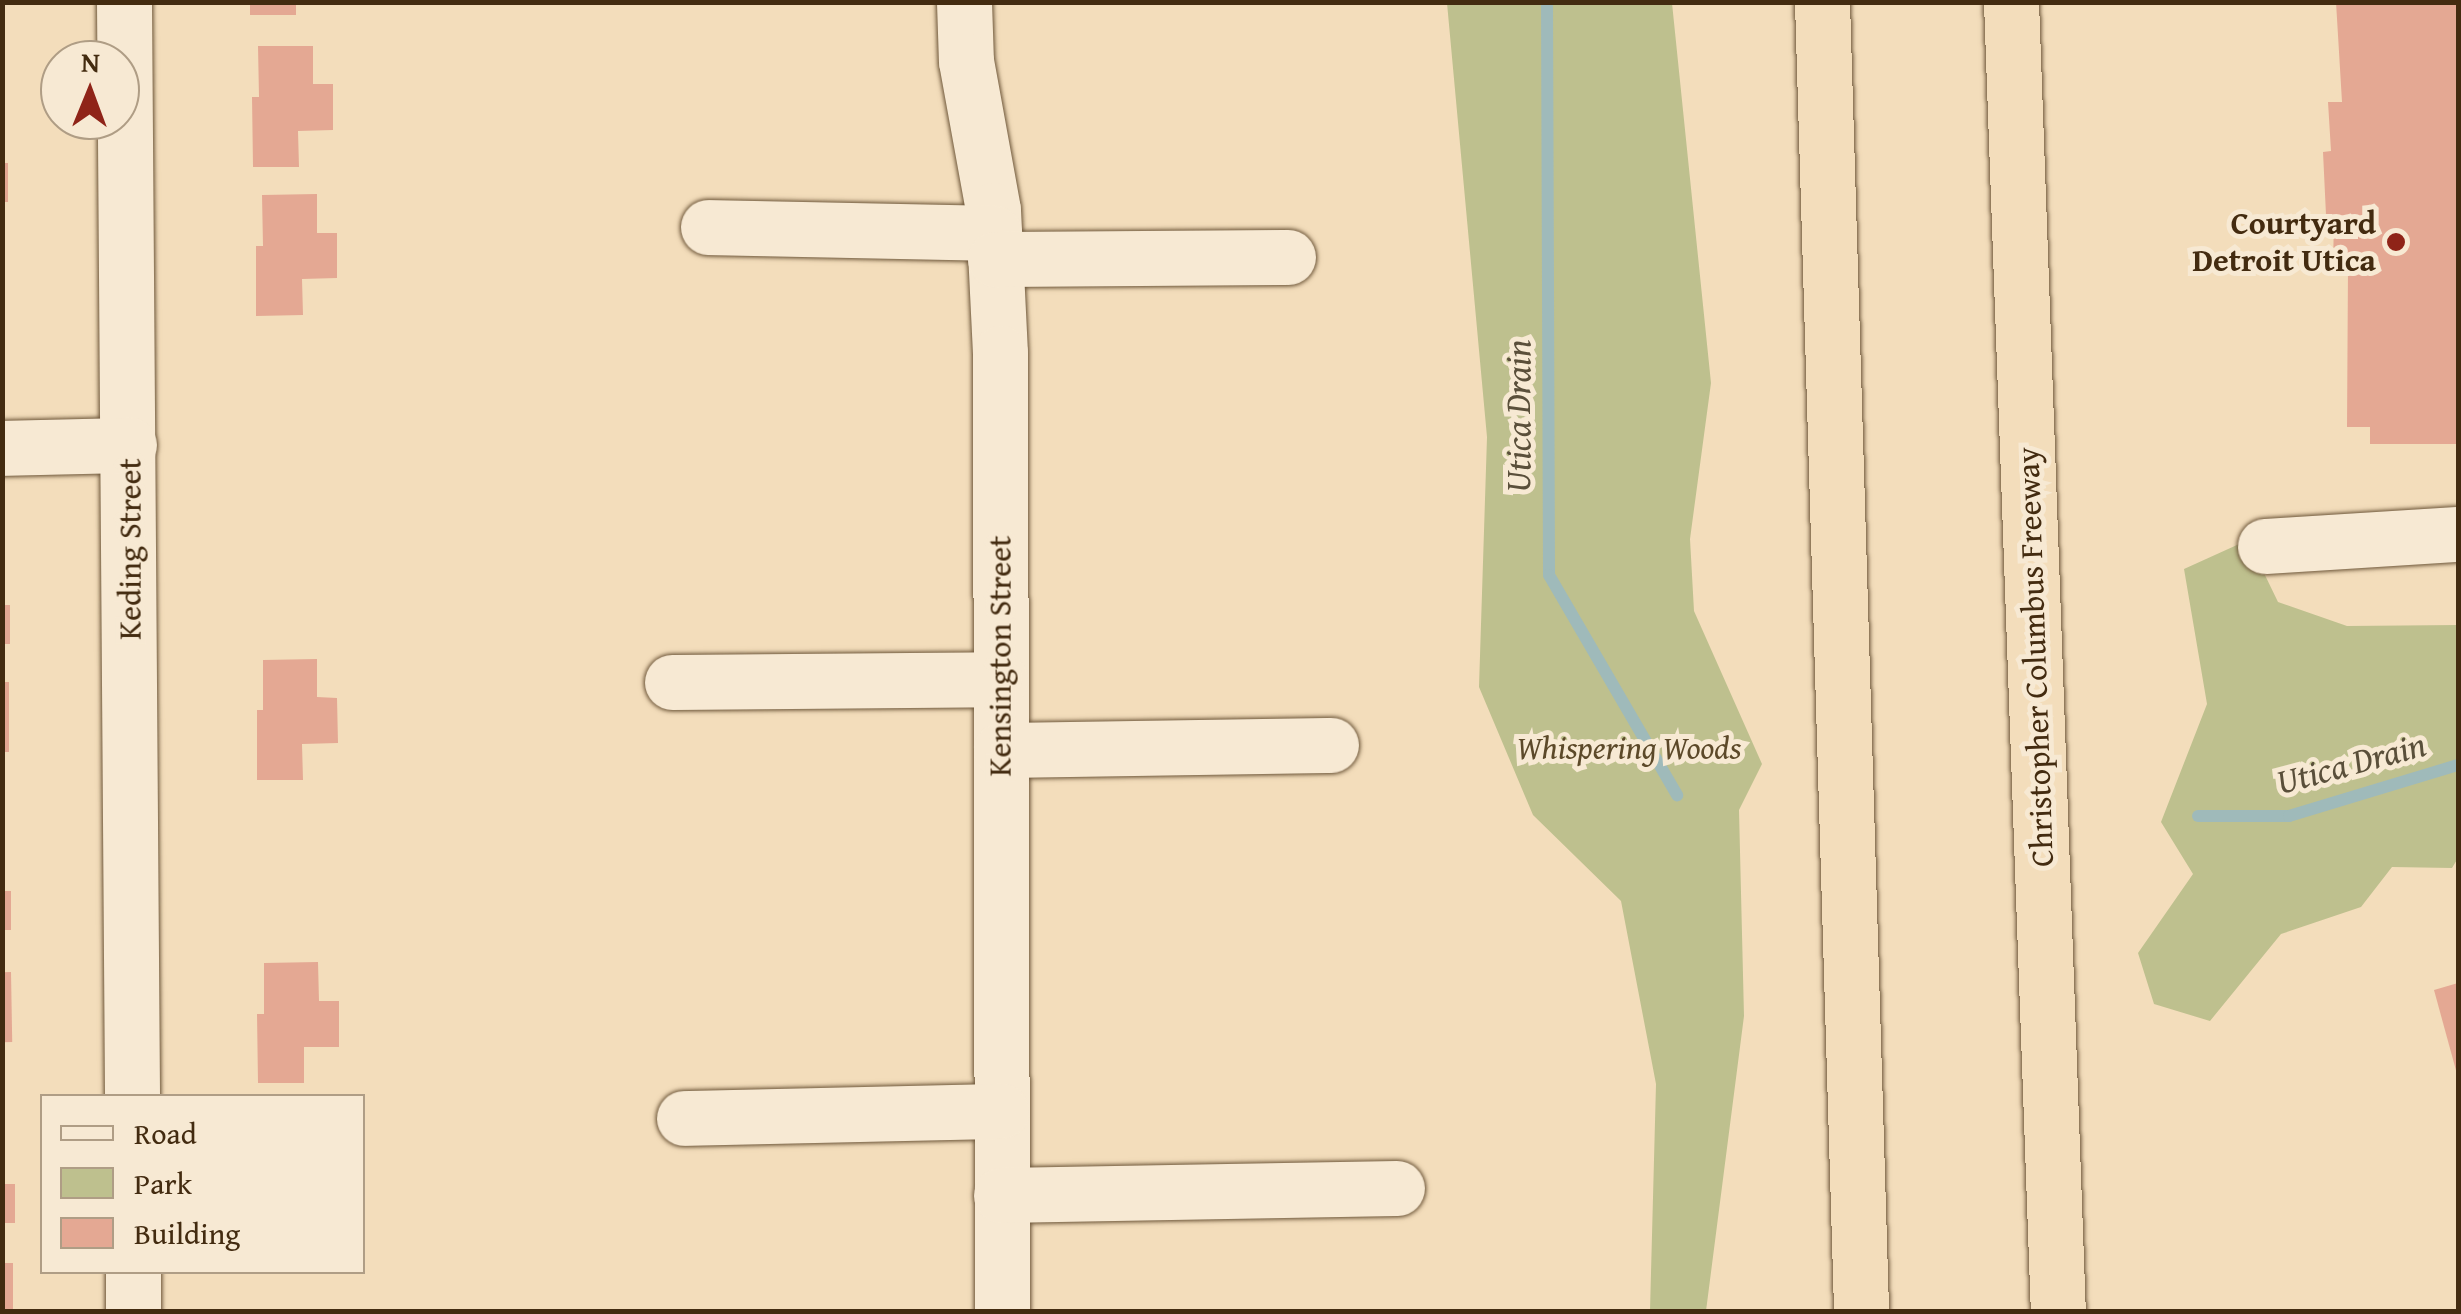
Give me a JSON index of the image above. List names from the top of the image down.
{
  "streets": {
    "highway": ["Christopher Columbus Freeway"],
    "street": ["Keding Street", "Kensington Street"]
  },
  "water": ["Utica Drain"],
  "parks": ["Whispering Woods"],
  "places": ["Courtyard Detroit Utica"],
  "legend": ["Road", "Park", "Building"],
  "north": "top"
}
